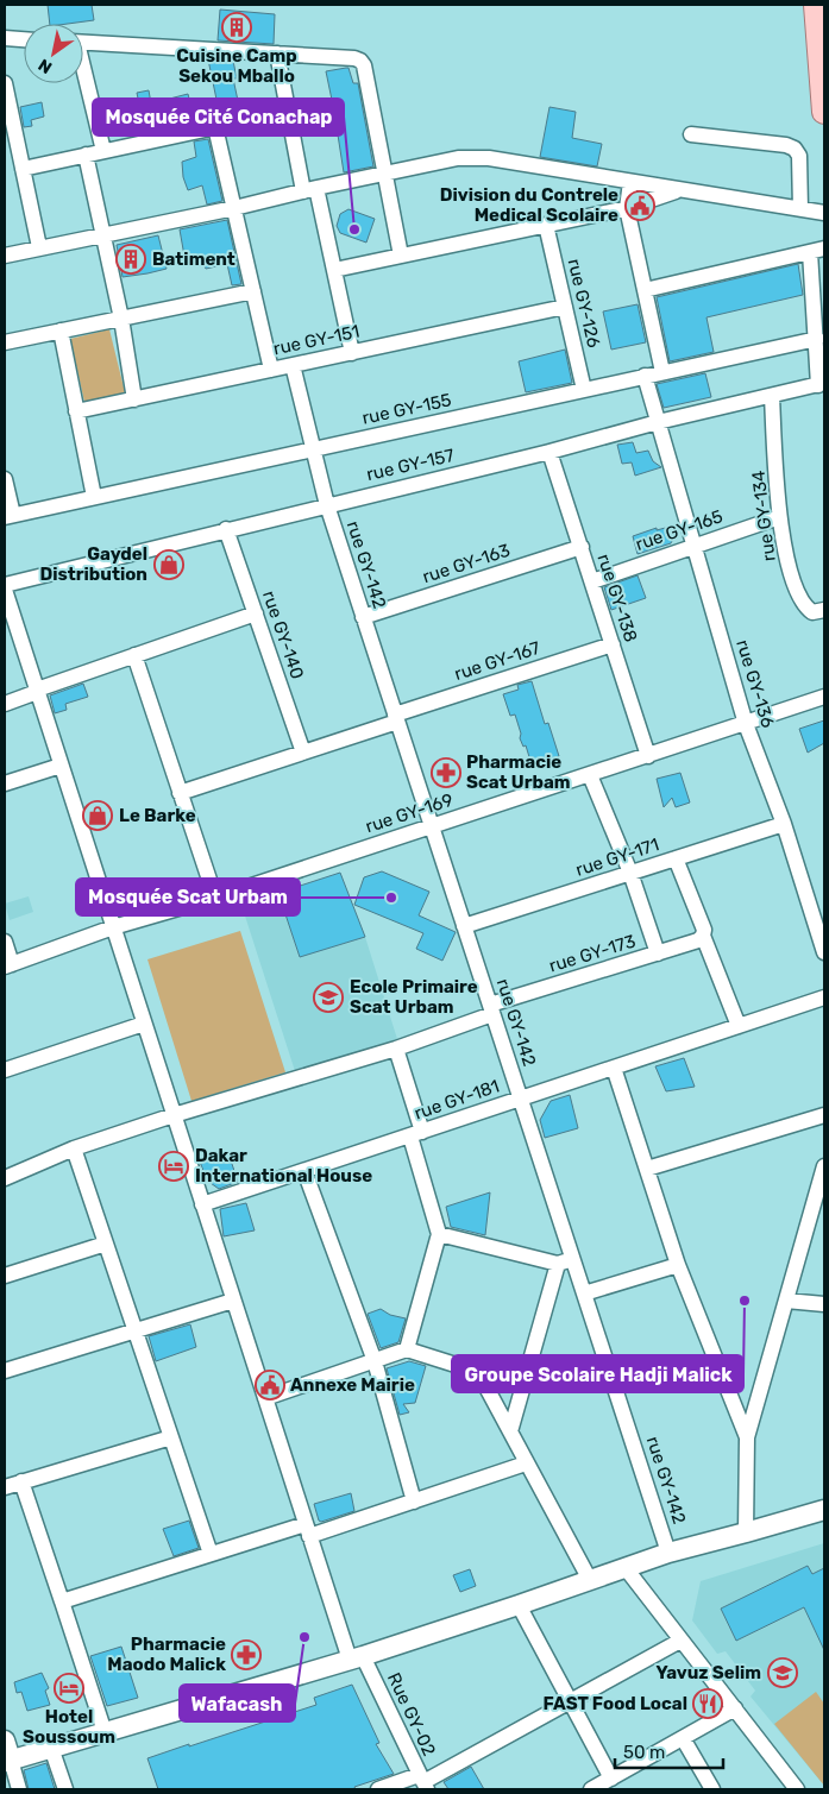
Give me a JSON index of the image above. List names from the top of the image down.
{
  "streets": {
    "street": [
      "rue GY-126",
      "rue GY-151",
      "rue GY-155",
      "rue GY-157",
      "rue GY-134",
      "rue GY-165",
      "rue GY-163",
      "rue GY-142",
      "rue GY-138",
      "rue GY-140",
      "rue GY-167",
      "rue GY-136",
      "rue GY-169",
      "rue GY-171",
      "rue GY-173",
      "rue GY-181",
      "Rue GY-02"
    ]
  },
  "crossings": [
    ["rue GY-126", "rue GY-151"],
    ["rue GY-126", "rue GY-155"],
    ["rue GY-151", "rue GY-142"],
    ["rue GY-155", "rue GY-142"],
    ["rue GY-155", "rue GY-136"],
    ["rue GY-157", "rue GY-134"],
    ["rue GY-157", "rue GY-142"],
    ["rue GY-157", "rue GY-138"],
    ["rue GY-157", "rue GY-140"],
    ["rue GY-157", "rue GY-136"],
    ["rue GY-134", "rue GY-165"],
    ["rue GY-165", "rue GY-138"],
    ["rue GY-165", "rue GY-136"],
    ["rue GY-163", "rue GY-142"],
    ["rue GY-163", "rue GY-138"],
    ["rue GY-142", "rue GY-167"],
    ["rue GY-142", "rue GY-169"],
    ["rue GY-142", "rue GY-171"],
    ["rue GY-142", "rue GY-173"],
    ["rue GY-142", "rue GY-181"],
    ["rue GY-138", "rue GY-167"],
    ["rue GY-138", "rue GY-169"],
    ["rue GY-140", "rue GY-167"],
    ["rue GY-136", "rue GY-169"],
    ["rue GY-136", "rue GY-171"],
    ["rue GY-169", "Rue GY-02"],
    ["rue GY-173", "Rue GY-02"],
    ["rue GY-181", "Rue GY-02"]
  ],
  "places": {
    "building": ["Cuisine Camp Sekou Mballo", "Batiment"],
    "public building": ["Division du Contrele Medical Scolaire", "Annexe Mairie"],
    "other": [
      "Mosquée Cité Conachap",
      "Mosquée Scat Urbam",
      "Groupe Scolaire Hadji Malick",
      "Wafacash"
    ],
    "shop": ["Gaydel Distribution", "Le Barke"],
    "pharmacy": ["Pharmacie Scat Urbam", "Pharmacie Maodo Malick"],
    "school or university": ["Ecole Primaire Scat Urbam", "Yavuz Selim"],
    "hotel": ["Dakar International House", "Hotel Soussoum"],
    "restaurant": ["FAST Food Local"]
  },
  "scale_bar": "50 m",
  "north": "bottom left"
}
